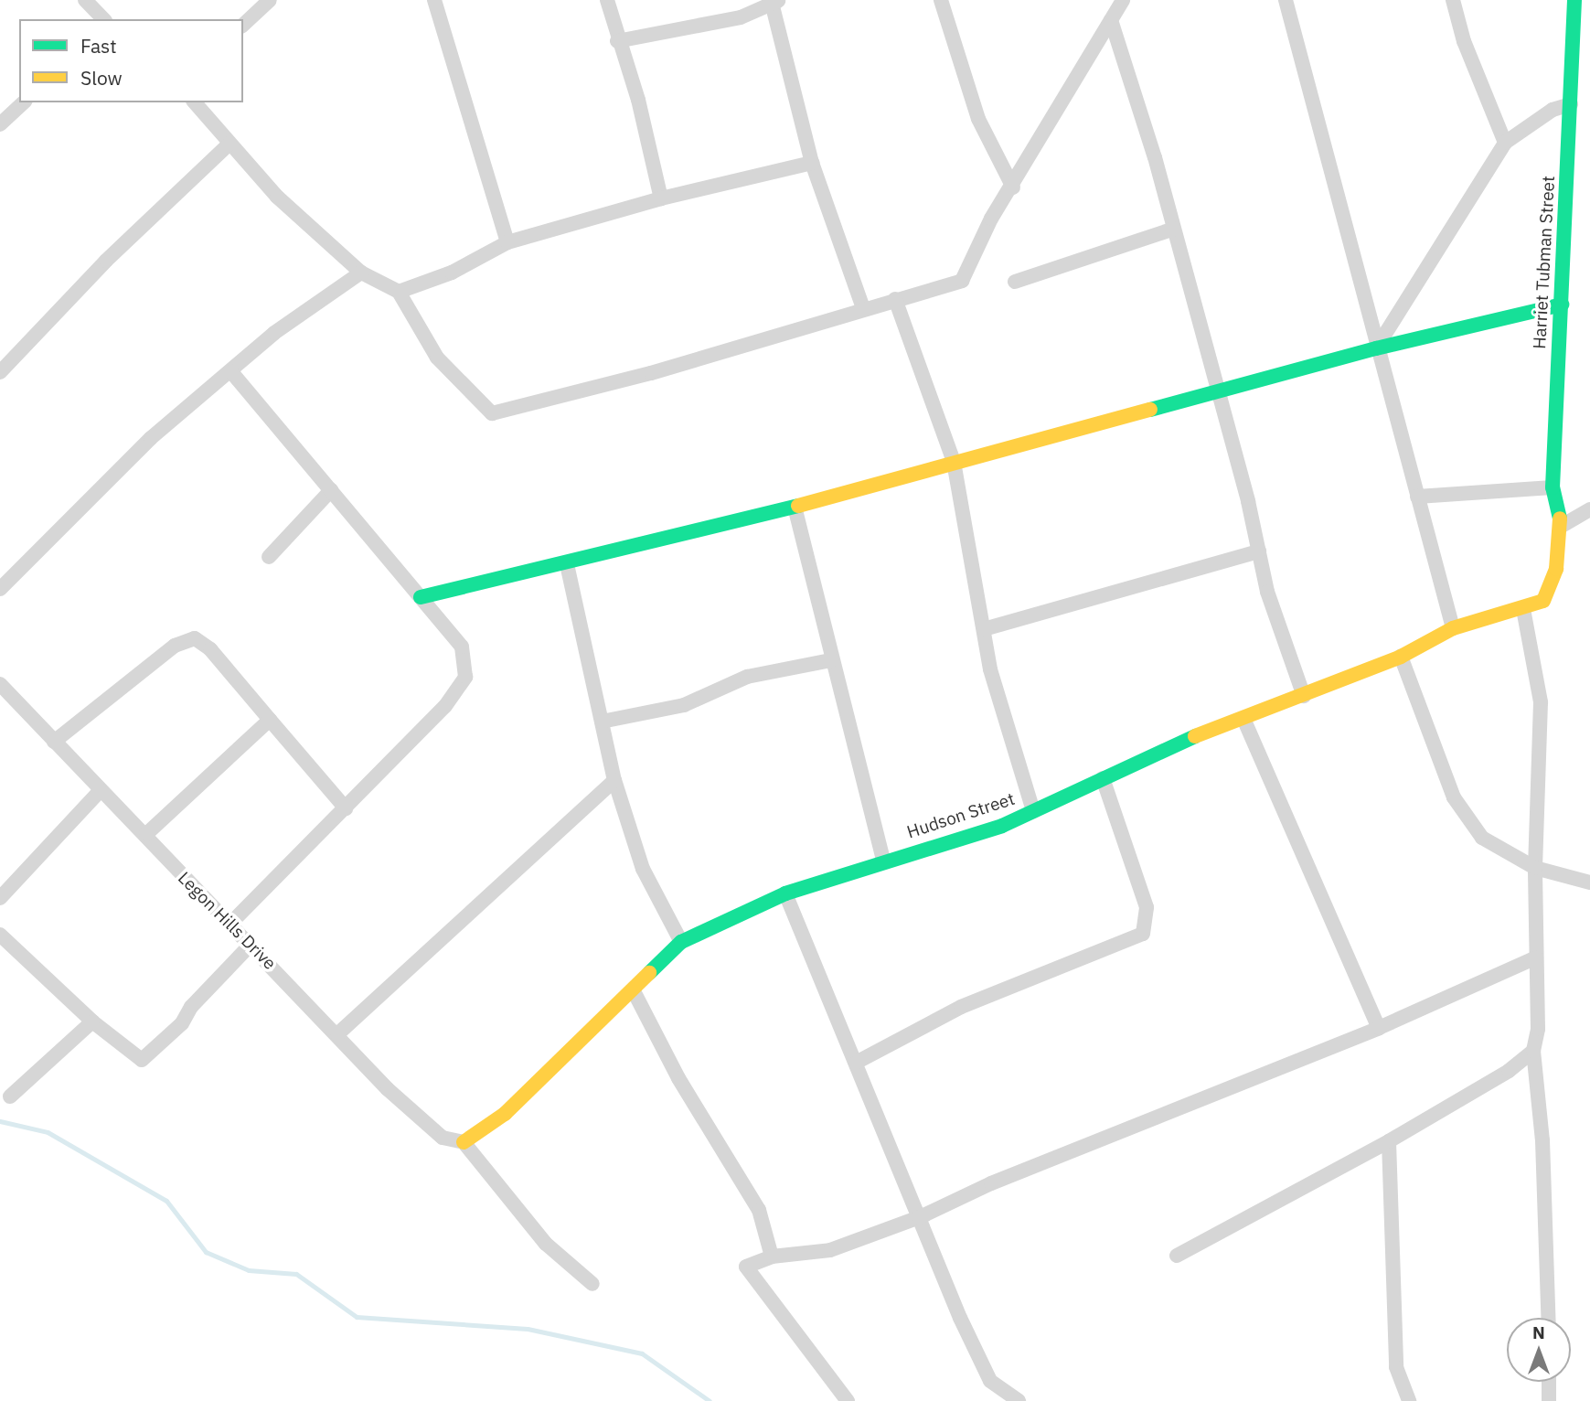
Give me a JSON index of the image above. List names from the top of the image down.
{
  "streets": {
    "street": ["Harriet Tubman Street", "Hudson Street", "Legon Hills Drive"]
  },
  "crossings": [
    ["Hudson Street", "Legon Hills Drive"]
  ],
  "legend": ["Fast", "Slow"],
  "north": "top"
}
